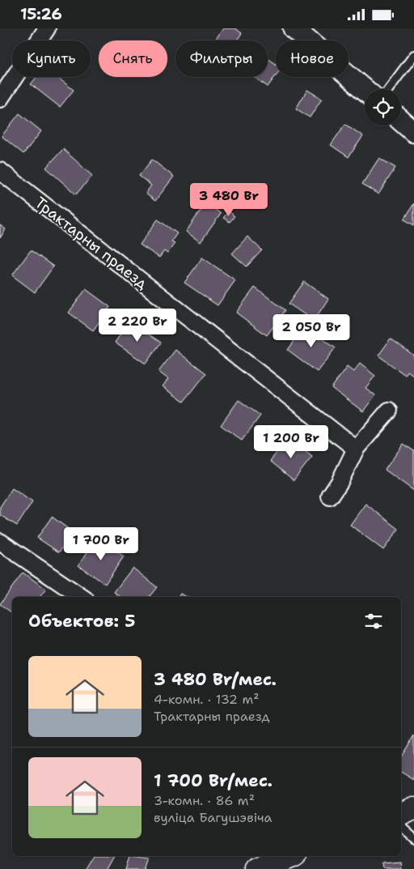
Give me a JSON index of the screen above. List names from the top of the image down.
{
  "streets": {
    "street": ["Трактарны праезд"]
  },
  "page": {
    "status": "15:26",
    "chip": [
      "Купить",
      "Снять",
      "Фильтры",
      "Новое"
    ],
    "price": [
      "3 480 Br",
      "2 220 Br",
      "2 050 Br",
      "1 200 Br",
      "1 700 Br"
    ],
    "heading": "Объектов: 5",
    "list": [
      {
        "name": "3 480 Br/мес.",
        "note": "4-комн. · 132 m² · Трактарны праезд"
      },
      {
        "name": "1 700 Br/мес.",
        "note": "3-комн. · 86 m² · вуліца Багушэвіча"
      }
    ]
  }
}
